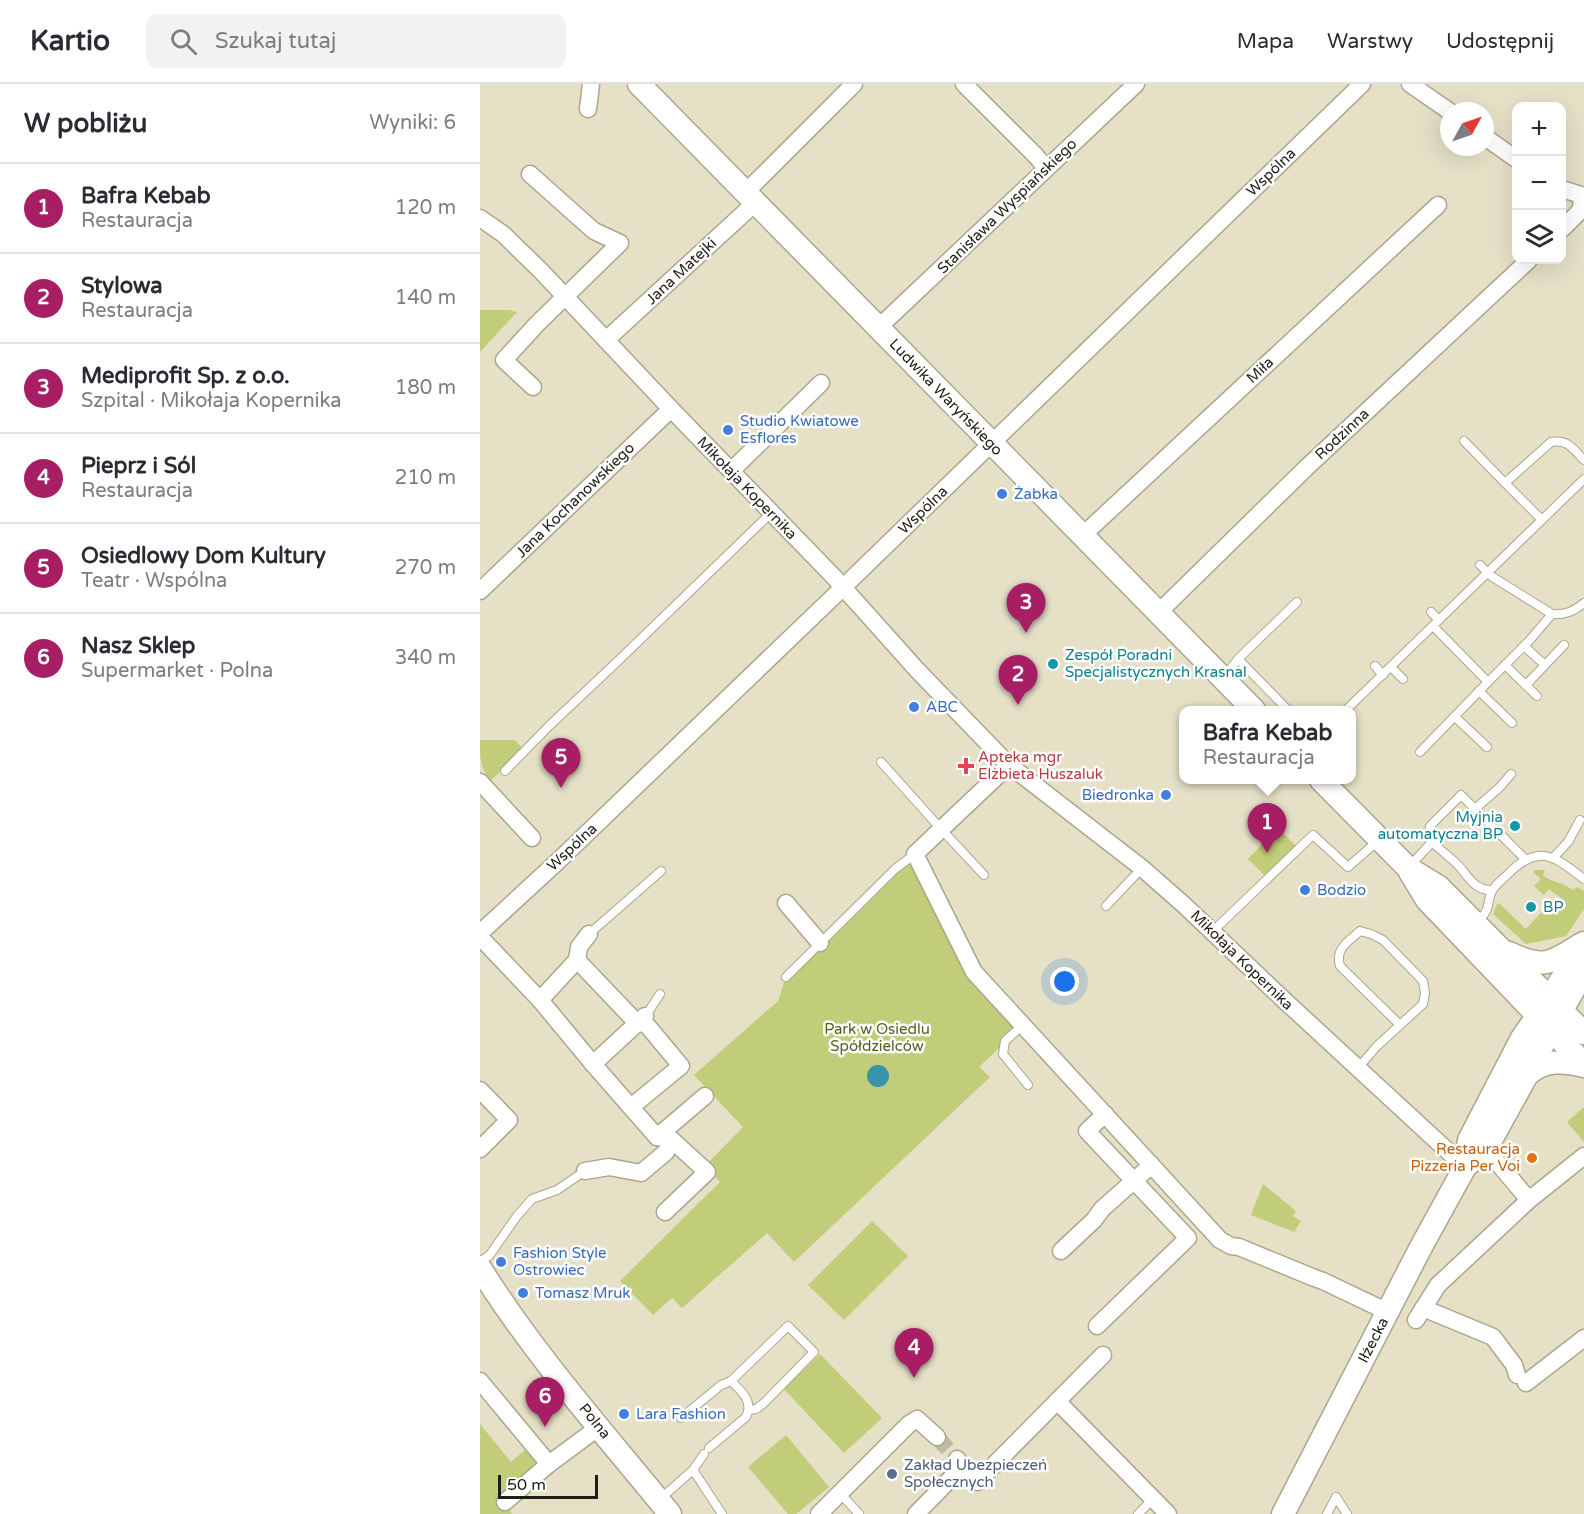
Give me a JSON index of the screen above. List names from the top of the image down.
{
  "streets": {
    "main road": ["Ludwika Waryńskiego", "Iłżecka", "Polna"],
    "street": [
      "Wspólna",
      "Stanisława Wyspiańskiego",
      "Jana Matejki",
      "Miła",
      "Rodzinna",
      "Mikołaja Kopernika",
      "Jana Kochanowskiego"
    ]
  },
  "crossings": [
    ["Wspólna", "Ludwika Waryńskiego"],
    ["Wspólna", "Mikołaja Kopernika"],
    ["Stanisława Wyspiańskiego", "Ludwika Waryńskiego"],
    ["Jana Matejki", "Ludwika Waryńskiego"],
    ["Jana Matejki", "Mikołaja Kopernika"],
    ["Miła", "Ludwika Waryńskiego"],
    ["Ludwika Waryńskiego", "Rodzinna"],
    ["Mikołaja Kopernika", "Jana Kochanowskiego"],
    ["Mikołaja Kopernika", "Iłżecka"]
  ],
  "parks": ["Park w Osiedlu Spółdzielców"],
  "places": {
    "other": [
      "Studio Kwiatowe Esflores",
      "Żabka",
      "Zespół Poradni Specjalistycznych Krasnal",
      "ABC",
      "Biedronka",
      "Myjnia automatyczna BP",
      "Bodzio",
      "BP",
      "Restauracja Pizzeria Per Voi",
      "Fashion Style Ostrowiec",
      "Tomasz Mruk",
      "Lara Fashion",
      "Zakład Ubezpieczeń Społecznych"
    ],
    "health": ["Apteka mgr Elżbieta Huszaluk"]
  },
  "scale_bar": "50 m",
  "north": "top right",
  "page": {
    "header": "Kartio",
    "search": "Szukaj tutaj",
    "nav": ["Mapa", "Warstwy", "Udostępnij"],
    "heading": ["W pobliżu", "Wyniki: 6"],
    "map_buttons": ["+", "−"],
    "list": [
      {
        "mark": "1",
        "name": "Bafra Kebab",
        "note": "Restauracja",
        "value": "120 m"
      },
      {
        "mark": "2",
        "name": "Stylowa",
        "note": "Restauracja",
        "value": "140 m"
      },
      {
        "mark": "3",
        "name": "Mediprofit Sp. z o.o.",
        "note": "Szpital · Mikołaja Kopernika",
        "value": "180 m"
      },
      {
        "mark": "4",
        "name": "Pieprz i Sól",
        "note": "Restauracja",
        "value": "210 m"
      },
      {
        "mark": "5",
        "name": "Osiedlowy Dom Kultury",
        "note": "Teatr · Wspólna",
        "value": "270 m"
      },
      {
        "mark": "6",
        "name": "Nasz Sklep",
        "note": "Supermarket · Polna",
        "value": "340 m"
      }
    ],
    "pins": [
      "3",
      "2",
      "5",
      "1",
      "4",
      "6"
    ],
    "popup": ["Bafra Kebab", "Restauracja"],
    "scale": "50 m"
  }
}
